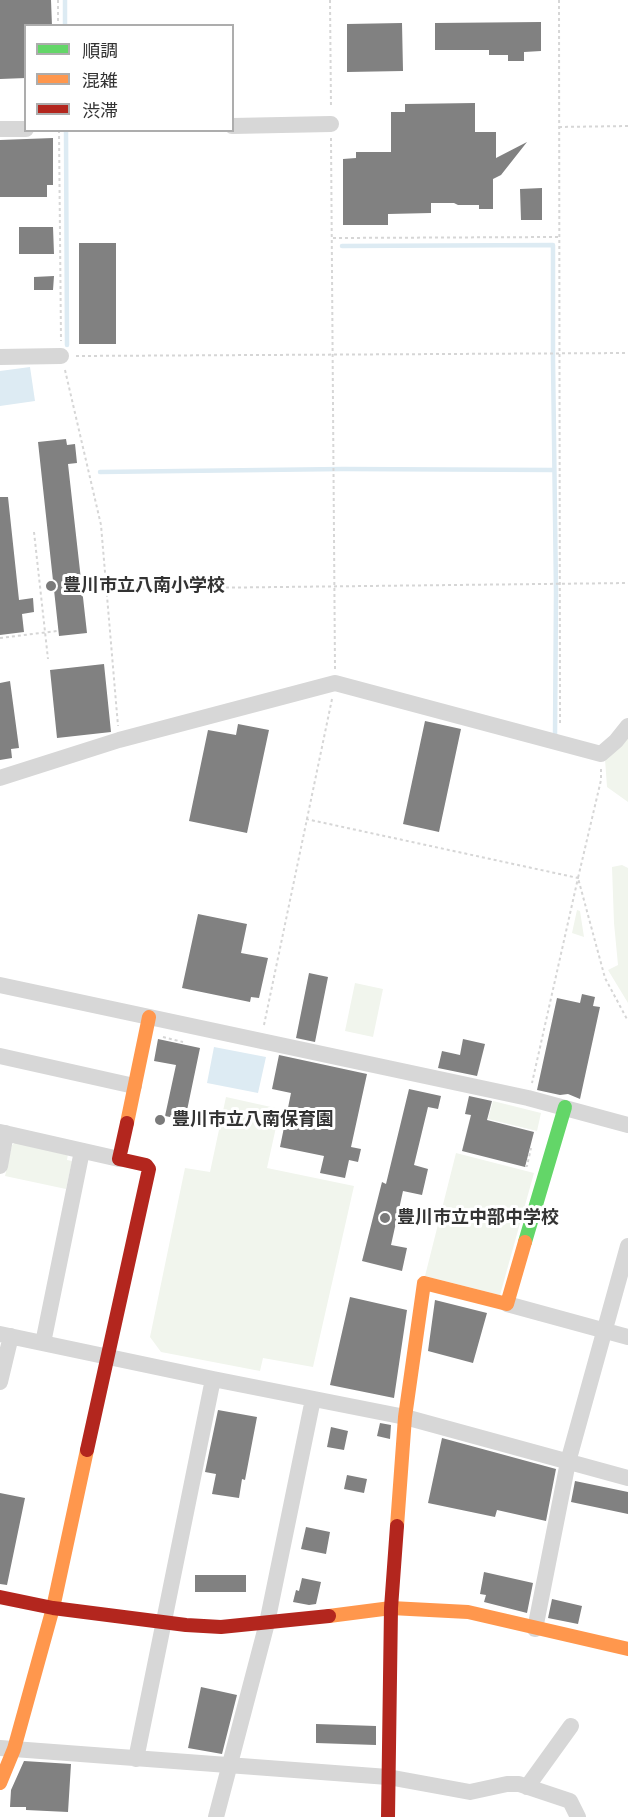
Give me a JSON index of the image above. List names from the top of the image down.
{
  "places": ["豊川市立八南小学校", "豊川市立八南保育園", "豊川市立中部中学校"],
  "legend": ["順調", "混雑", "渋滞"]
}
